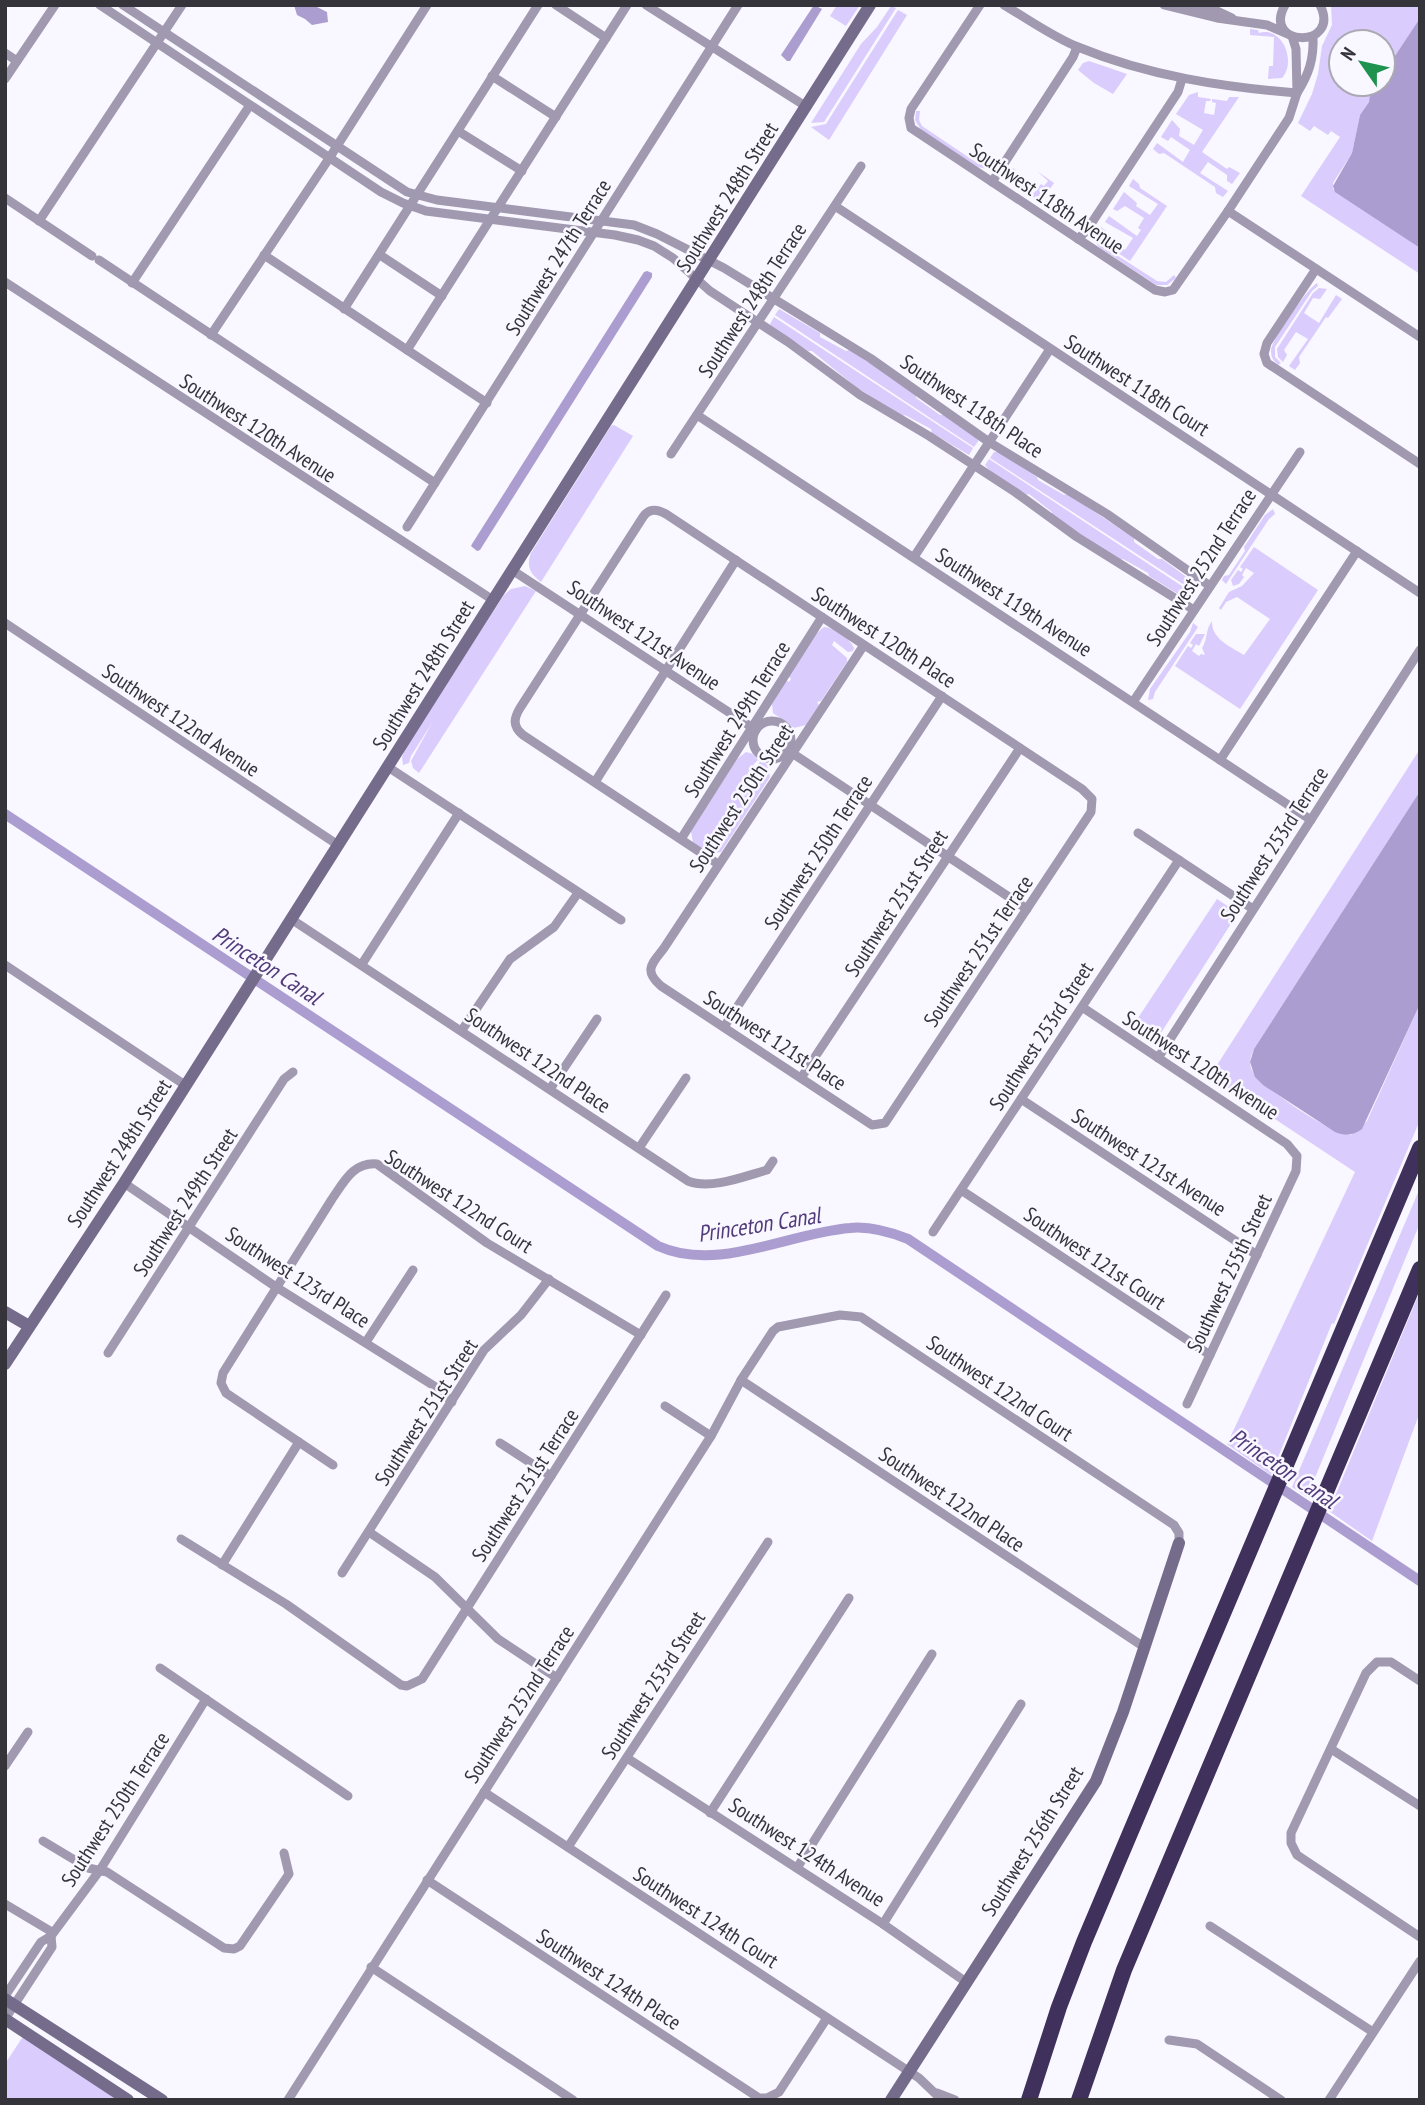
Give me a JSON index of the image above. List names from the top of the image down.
{
  "streets": {
    "street": [
      "Southwest 248th Street",
      "Southwest 118th Avenue",
      "Southwest 247th Terrace",
      "Southwest 248th Terrace",
      "Southwest 118th Court",
      "Southwest 118th Place",
      "Southwest 120th Avenue",
      "Southwest 252nd Terrace",
      "Southwest 119th Avenue",
      "Southwest 121st Avenue",
      "Southwest 120th Place",
      "Southwest 249th Terrace",
      "Southwest 122nd Avenue",
      "Southwest 250th Street",
      "Southwest 253rd Terrace",
      "Southwest 250th Terrace",
      "Southwest 251st Street",
      "Southwest 251st Terrace",
      "Southwest 253rd Street",
      "Southwest 121st Place",
      "Southwest 122nd Place",
      "Southwest 122nd Court",
      "Southwest 249th Street",
      "Southwest 121st Court",
      "Southwest 255th Street",
      "Southwest 123rd Place",
      "Southwest 256th Street",
      "Southwest 124th Avenue",
      "Southwest 124th Court",
      "Southwest 124th Place"
    ]
  },
  "crossings": [
    ["Southwest 248th Street", "Southwest 118th Place"],
    ["Southwest 248th Street", "Southwest 120th Avenue"],
    ["Southwest 248th Street", "Southwest 121st Avenue"],
    ["Southwest 248th Street", "Southwest 122nd Avenue"],
    ["Southwest 248th Street", "Southwest 122nd Place"],
    ["Southwest 248th Street", "Southwest 123rd Place"],
    ["Southwest 247th Terrace", "Southwest 118th Place"],
    ["Southwest 248th Terrace", "Southwest 118th Court"],
    ["Southwest 248th Terrace", "Southwest 118th Place"],
    ["Southwest 248th Terrace", "Southwest 119th Avenue"],
    ["Southwest 118th Court", "Southwest 252nd Terrace"],
    ["Southwest 118th Place", "Southwest 252nd Terrace"],
    ["Southwest 120th Avenue", "Southwest 253rd Terrace"],
    ["Southwest 120th Avenue", "Southwest 253rd Street"],
    ["Southwest 120th Avenue", "Southwest 255th Street"],
    ["Southwest 252nd Terrace", "Southwest 119th Avenue"],
    ["Southwest 252nd Terrace", "Southwest 122nd Place"],
    ["Southwest 252nd Terrace", "Southwest 122nd Court"],
    ["Southwest 252nd Terrace", "Southwest 124th Court"],
    ["Southwest 252nd Terrace", "Southwest 124th Place"],
    ["Southwest 119th Avenue", "Southwest 253rd Terrace"],
    ["Southwest 121st Avenue", "Southwest 120th Place"],
    ["Southwest 121st Avenue", "Southwest 249th Terrace"],
    ["Southwest 121st Avenue", "Southwest 250th Street"],
    ["Southwest 121st Avenue", "Southwest 253rd Street"],
    ["Southwest 121st Avenue", "Southwest 255th Street"],
    ["Southwest 120th Place", "Southwest 249th Terrace"],
    ["Southwest 120th Place", "Southwest 250th Street"],
    ["Southwest 120th Place", "Southwest 250th Terrace"],
    ["Southwest 120th Place", "Southwest 251st Street"],
    ["Southwest 120th Place", "Southwest 251st Terrace"],
    ["Southwest 249th Terrace", "Southwest 250th Street"],
    ["Southwest 250th Street", "Southwest 121st Place"],
    ["Southwest 250th Terrace", "Southwest 121st Place"],
    ["Southwest 251st Street", "Southwest 121st Place"],
    ["Southwest 251st Street", "Southwest 122nd Court"],
    ["Southwest 251st Street", "Southwest 123rd Place"],
    ["Southwest 251st Terrace", "Southwest 121st Place"],
    ["Southwest 251st Terrace", "Southwest 122nd Court"],
    ["Southwest 253rd Street", "Southwest 121st Court"],
    ["Southwest 253rd Street", "Southwest 124th Avenue"],
    ["Southwest 253rd Street", "Southwest 124th Court"],
    ["Southwest 122nd Place", "Southwest 256th Street"],
    ["Southwest 122nd Court", "Southwest 123rd Place"],
    ["Southwest 122nd Court", "Southwest 256th Street"],
    ["Southwest 249th Street", "Southwest 123rd Place"],
    ["Southwest 121st Court", "Southwest 255th Street"],
    ["Southwest 256th Street", "Southwest 124th Avenue"],
    ["Southwest 256th Street", "Southwest 124th Court"],
    ["Southwest 124th Court", "Southwest 124th Place"]
  ],
  "water": ["Princeton Canal"],
  "north": "top left"
}
